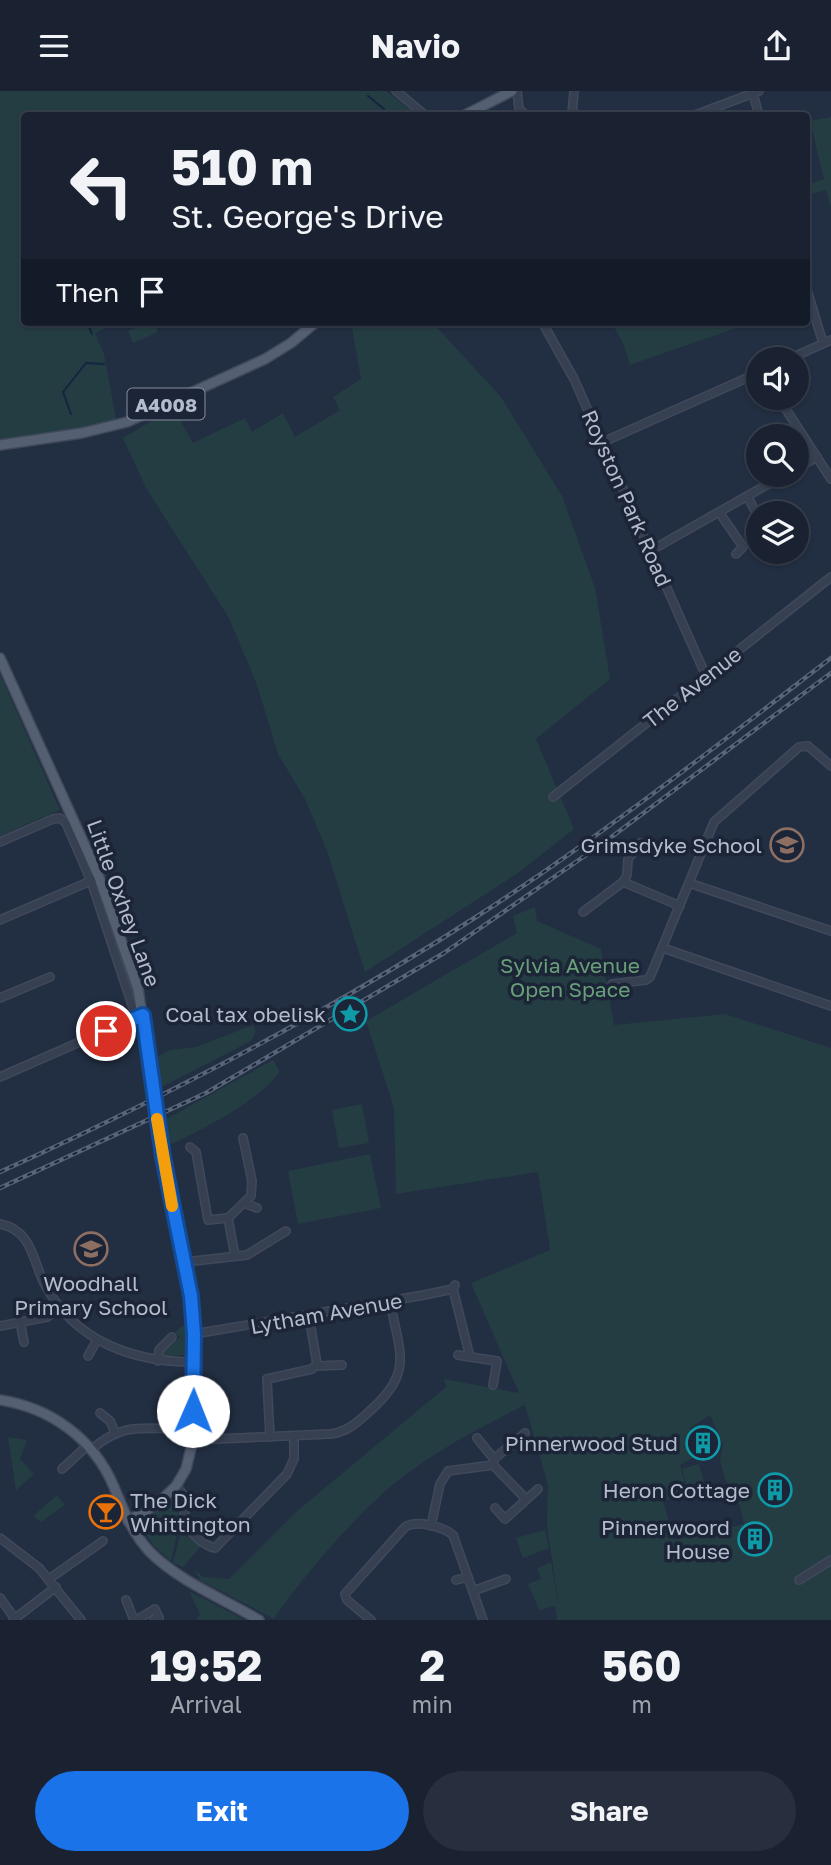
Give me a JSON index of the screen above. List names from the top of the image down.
{
  "streets": {
    "main road": ["A4008", "Little Oxhey Lane"],
    "street": ["Royston Park Road", "The Avenue", "Lytham Avenue"]
  },
  "crossings": [
    ["Royston Park Road", "The Avenue"],
    ["Little Oxhey Lane", "Lytham Avenue"]
  ],
  "parks": ["Sylvia Avenue Open Space"],
  "places": {
    "school or university": ["Grimsdyke School", "Woodhall Primary School"],
    "place": ["Coal tax obelisk"],
    "building": ["Pinnerwood Stud", "Heron Cottage", "Pinnerwoord House"],
    "bar": ["The Dick Whittington"]
  },
  "page": {
    "header": "Navio",
    "turn": ["510 m", "St. George's Drive"],
    "then": "Then",
    "eta": [
      "19:52",
      "Arrival",
      "2",
      "min",
      "560",
      "m"
    ],
    "buttons": ["Exit", "Share"]
  }
}
